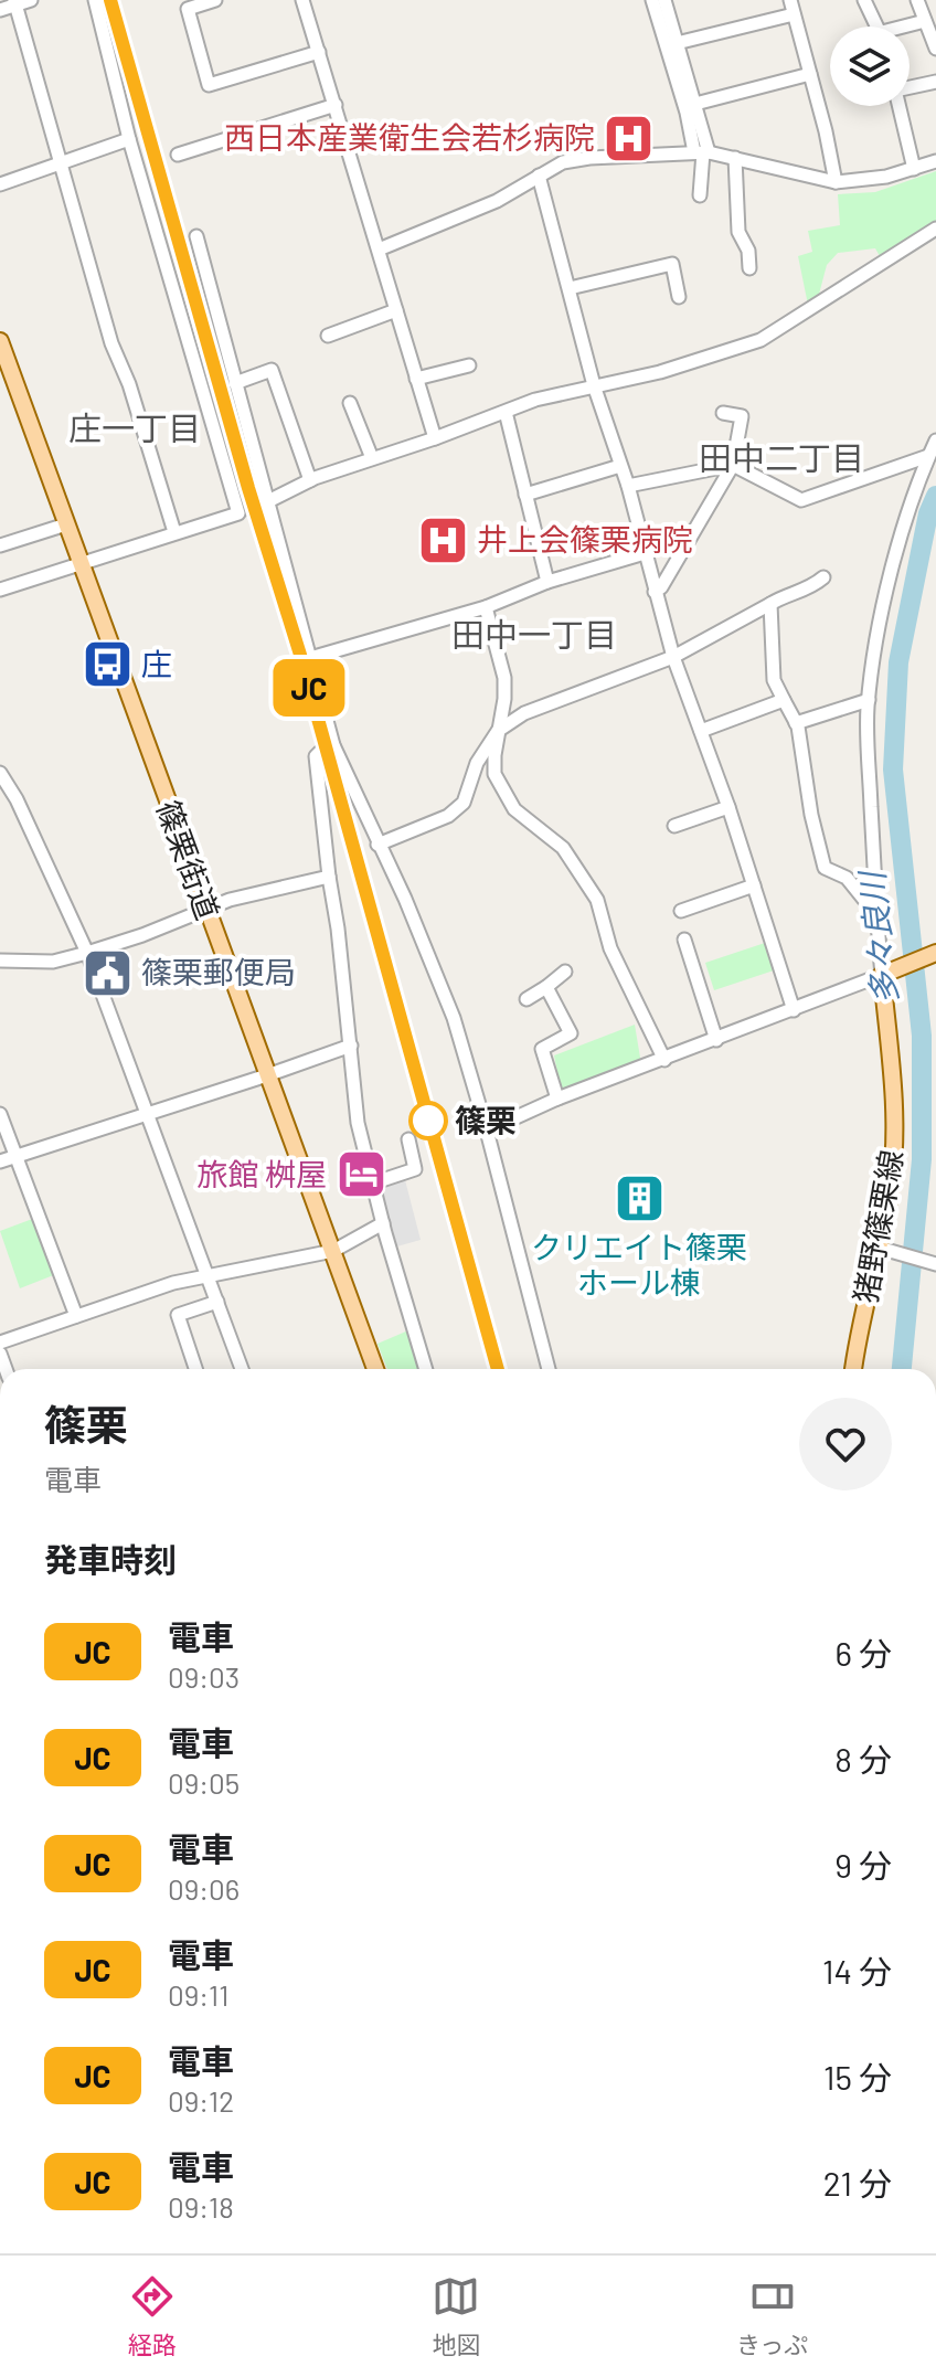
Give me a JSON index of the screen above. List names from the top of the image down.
{
  "streets": {
    "main road": ["篠栗街道", "猪野篠栗線"]
  },
  "districts": ["庄一丁目", "田中二丁目", "田中一丁目"],
  "water": ["多々良川"],
  "places": {
    "hospital": ["西日本産業衛生会若杉病院", "井上会篠栗病院"],
    "bus stop": ["庄"],
    "public building": ["篠栗郵便局"],
    "other": ["篠栗"],
    "hotel": ["旅館 桝屋"],
    "building": ["クリエイト篠栗 ホール棟"]
  },
  "page": {
    "on_map": "JC",
    "heading": [
      ["篠栗", "電車"],
      "発車時刻"
    ],
    "list": [
      {
        "mark": "JC",
        "name": "電車",
        "note": "09:03",
        "value": "6 分"
      },
      {
        "mark": "JC",
        "name": "電車",
        "note": "09:05",
        "value": "8 分"
      },
      {
        "mark": "JC",
        "name": "電車",
        "note": "09:06",
        "value": "9 分"
      },
      {
        "mark": "JC",
        "name": "電車",
        "note": "09:11",
        "value": "14 分"
      },
      {
        "mark": "JC",
        "name": "電車",
        "note": "09:12",
        "value": "15 分"
      },
      {
        "mark": "JC",
        "name": "電車",
        "note": "09:18",
        "value": "21 分"
      }
    ],
    "tabs": ["経路", "地図", "きっぷ"]
  }
}
